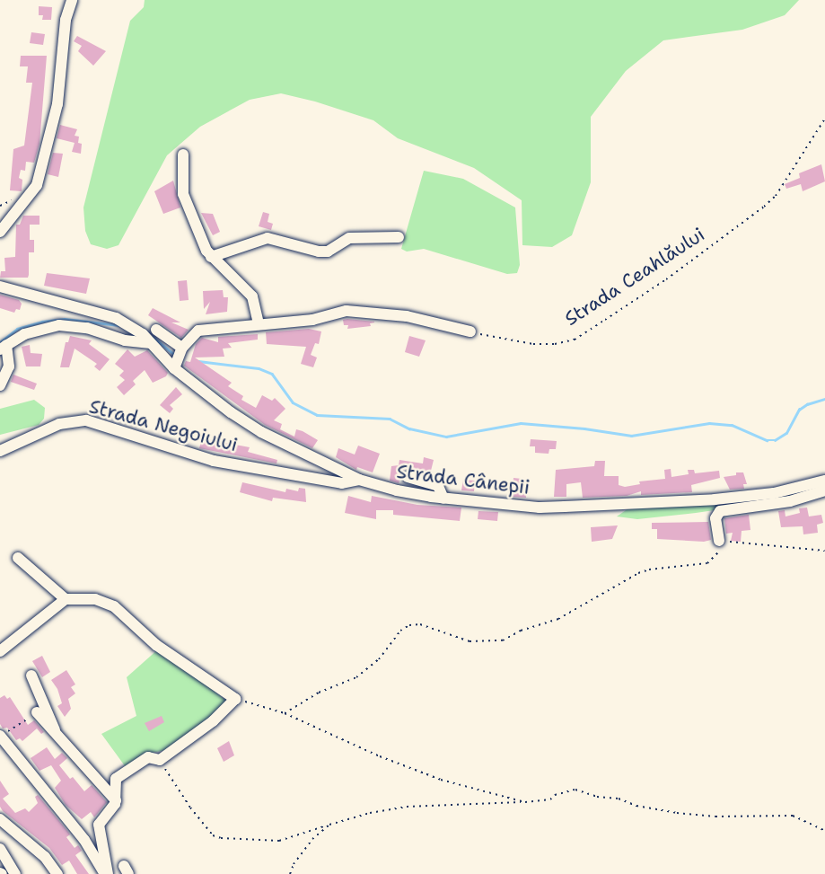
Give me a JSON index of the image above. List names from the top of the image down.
{
  "streets": {
    "street": ["Strada Negoiului", "Strada Cânepii"],
    "path": ["Strada Ceahlăului"]
  },
  "crossings": [
    ["Strada Negoiului", "Strada Cânepii"]
  ]
}
